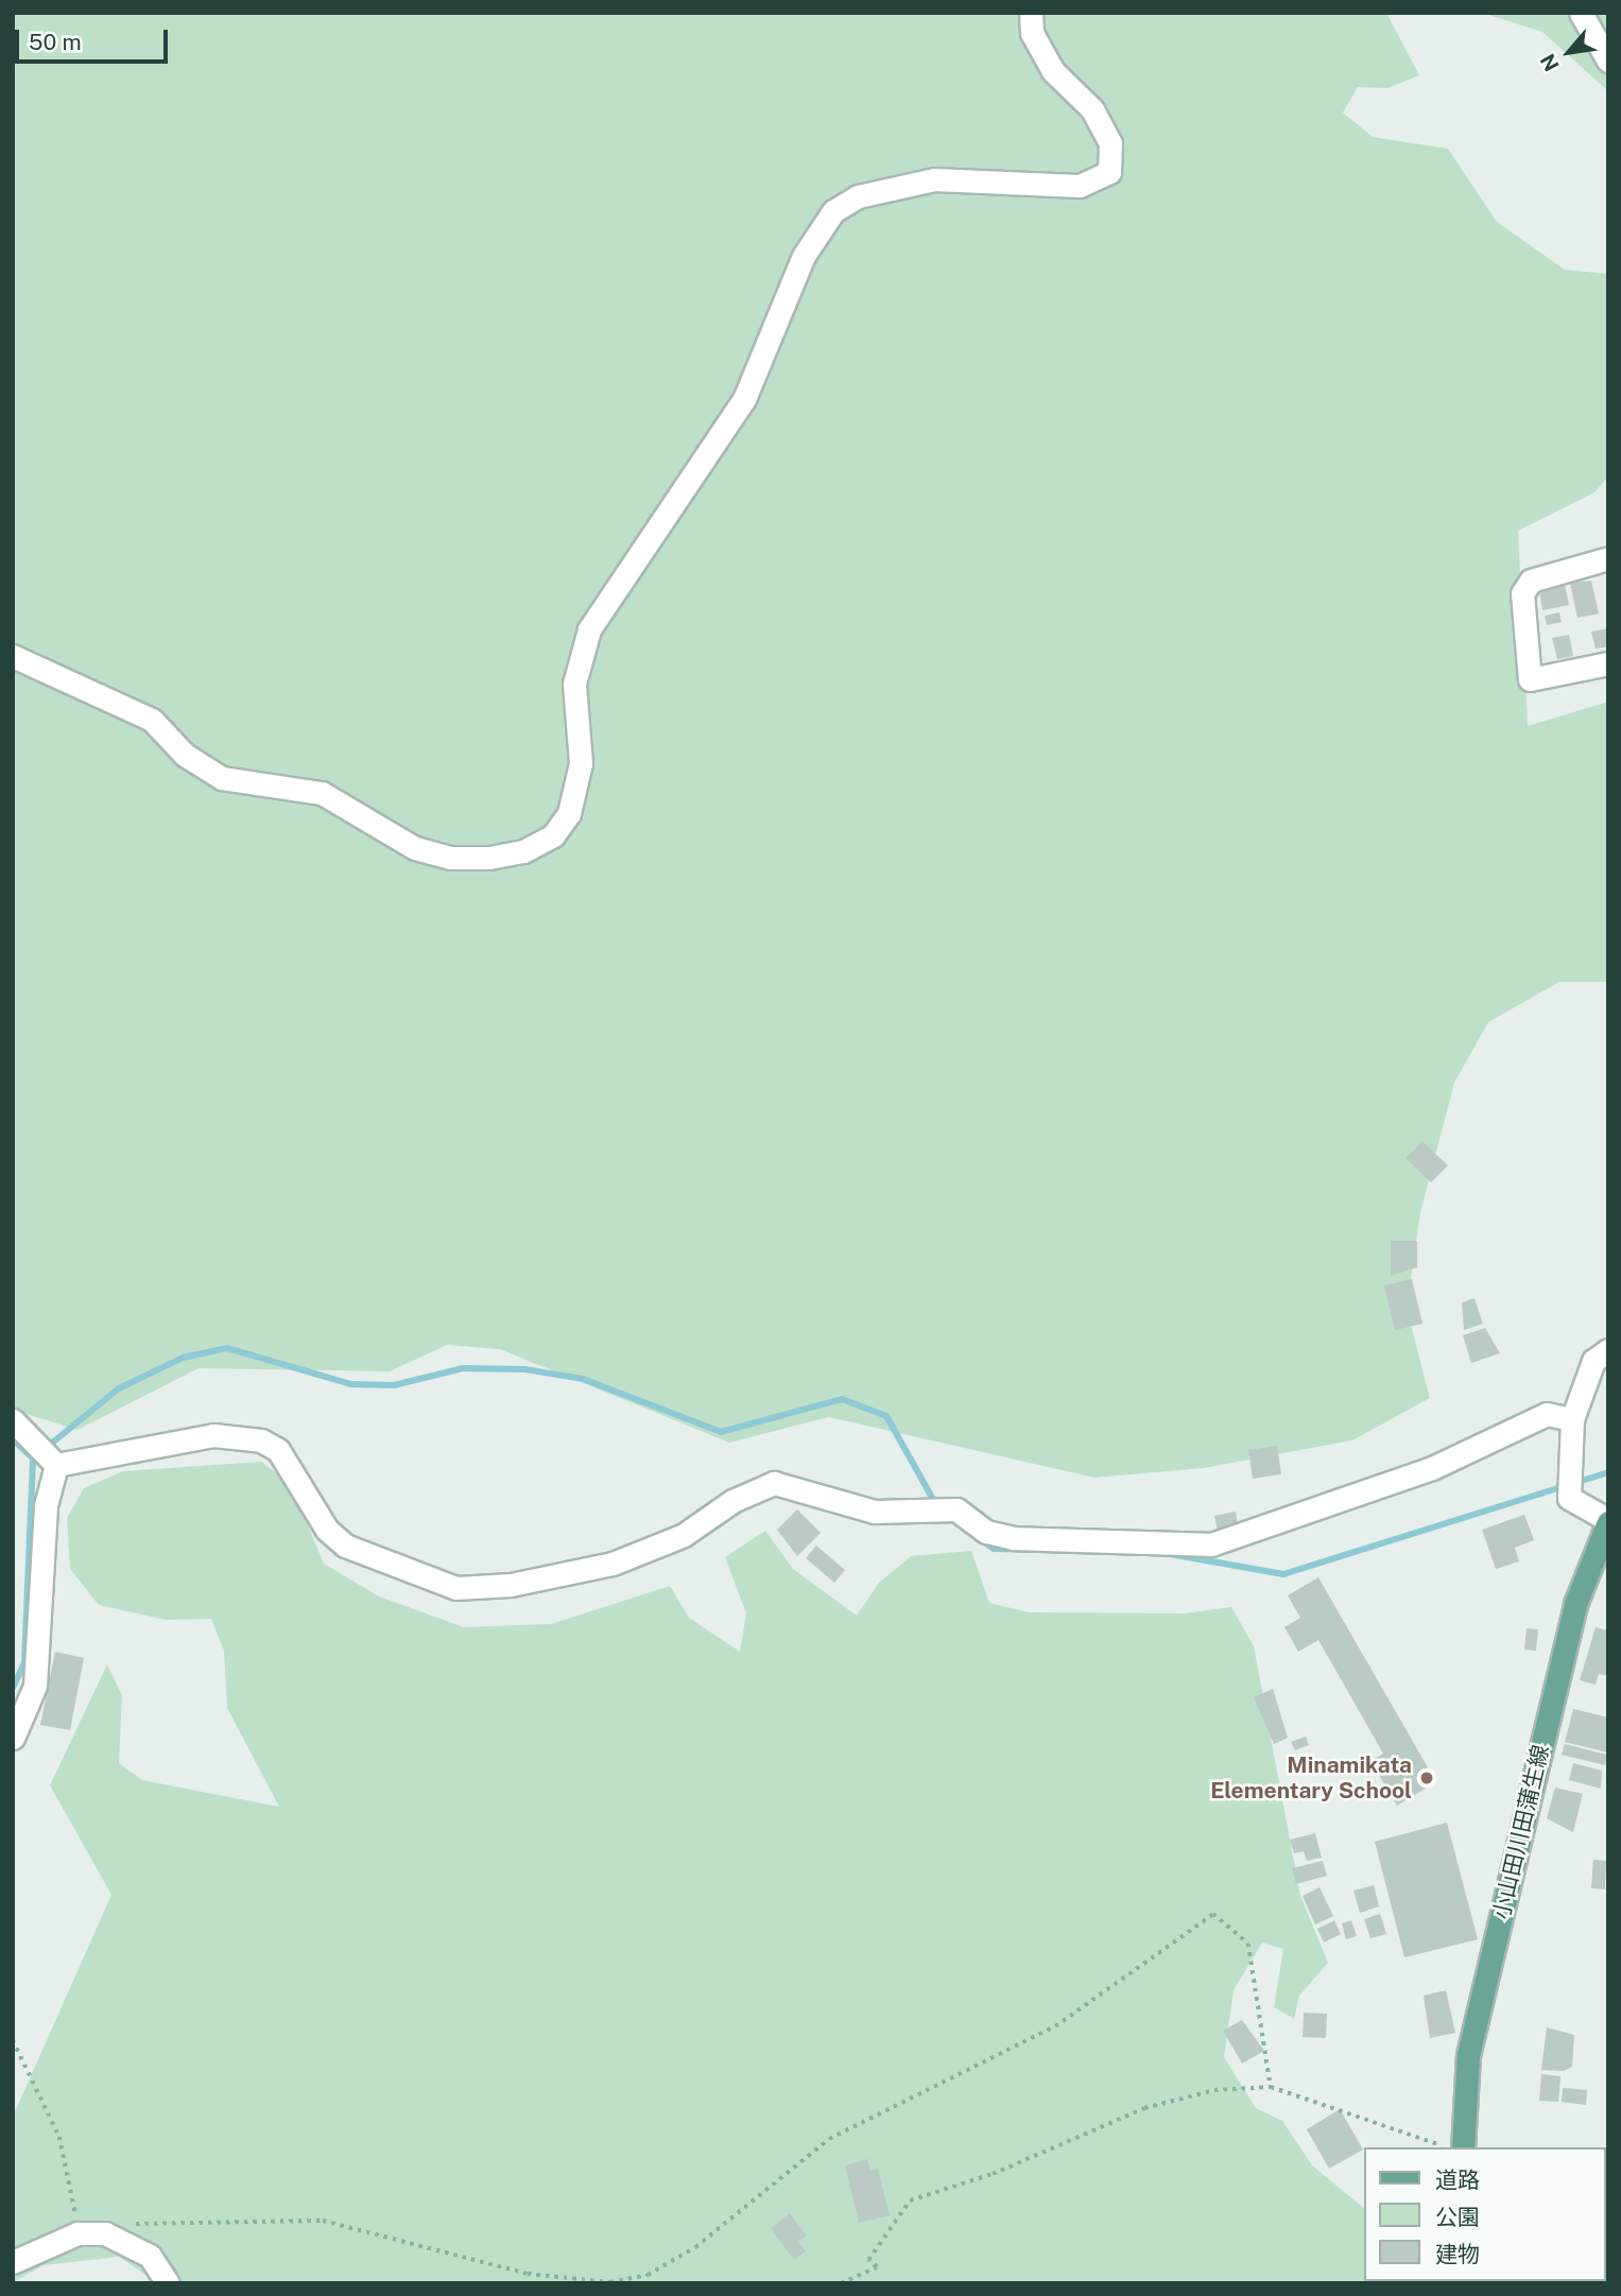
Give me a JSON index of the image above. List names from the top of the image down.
{
  "streets": {
    "main road": ["小山田川田蒲生線"]
  },
  "places": ["Minamikata Elementary School"],
  "legend": ["道路", "公園", "建物"],
  "scale_bar": "50 m",
  "north": "bottom left"
}
